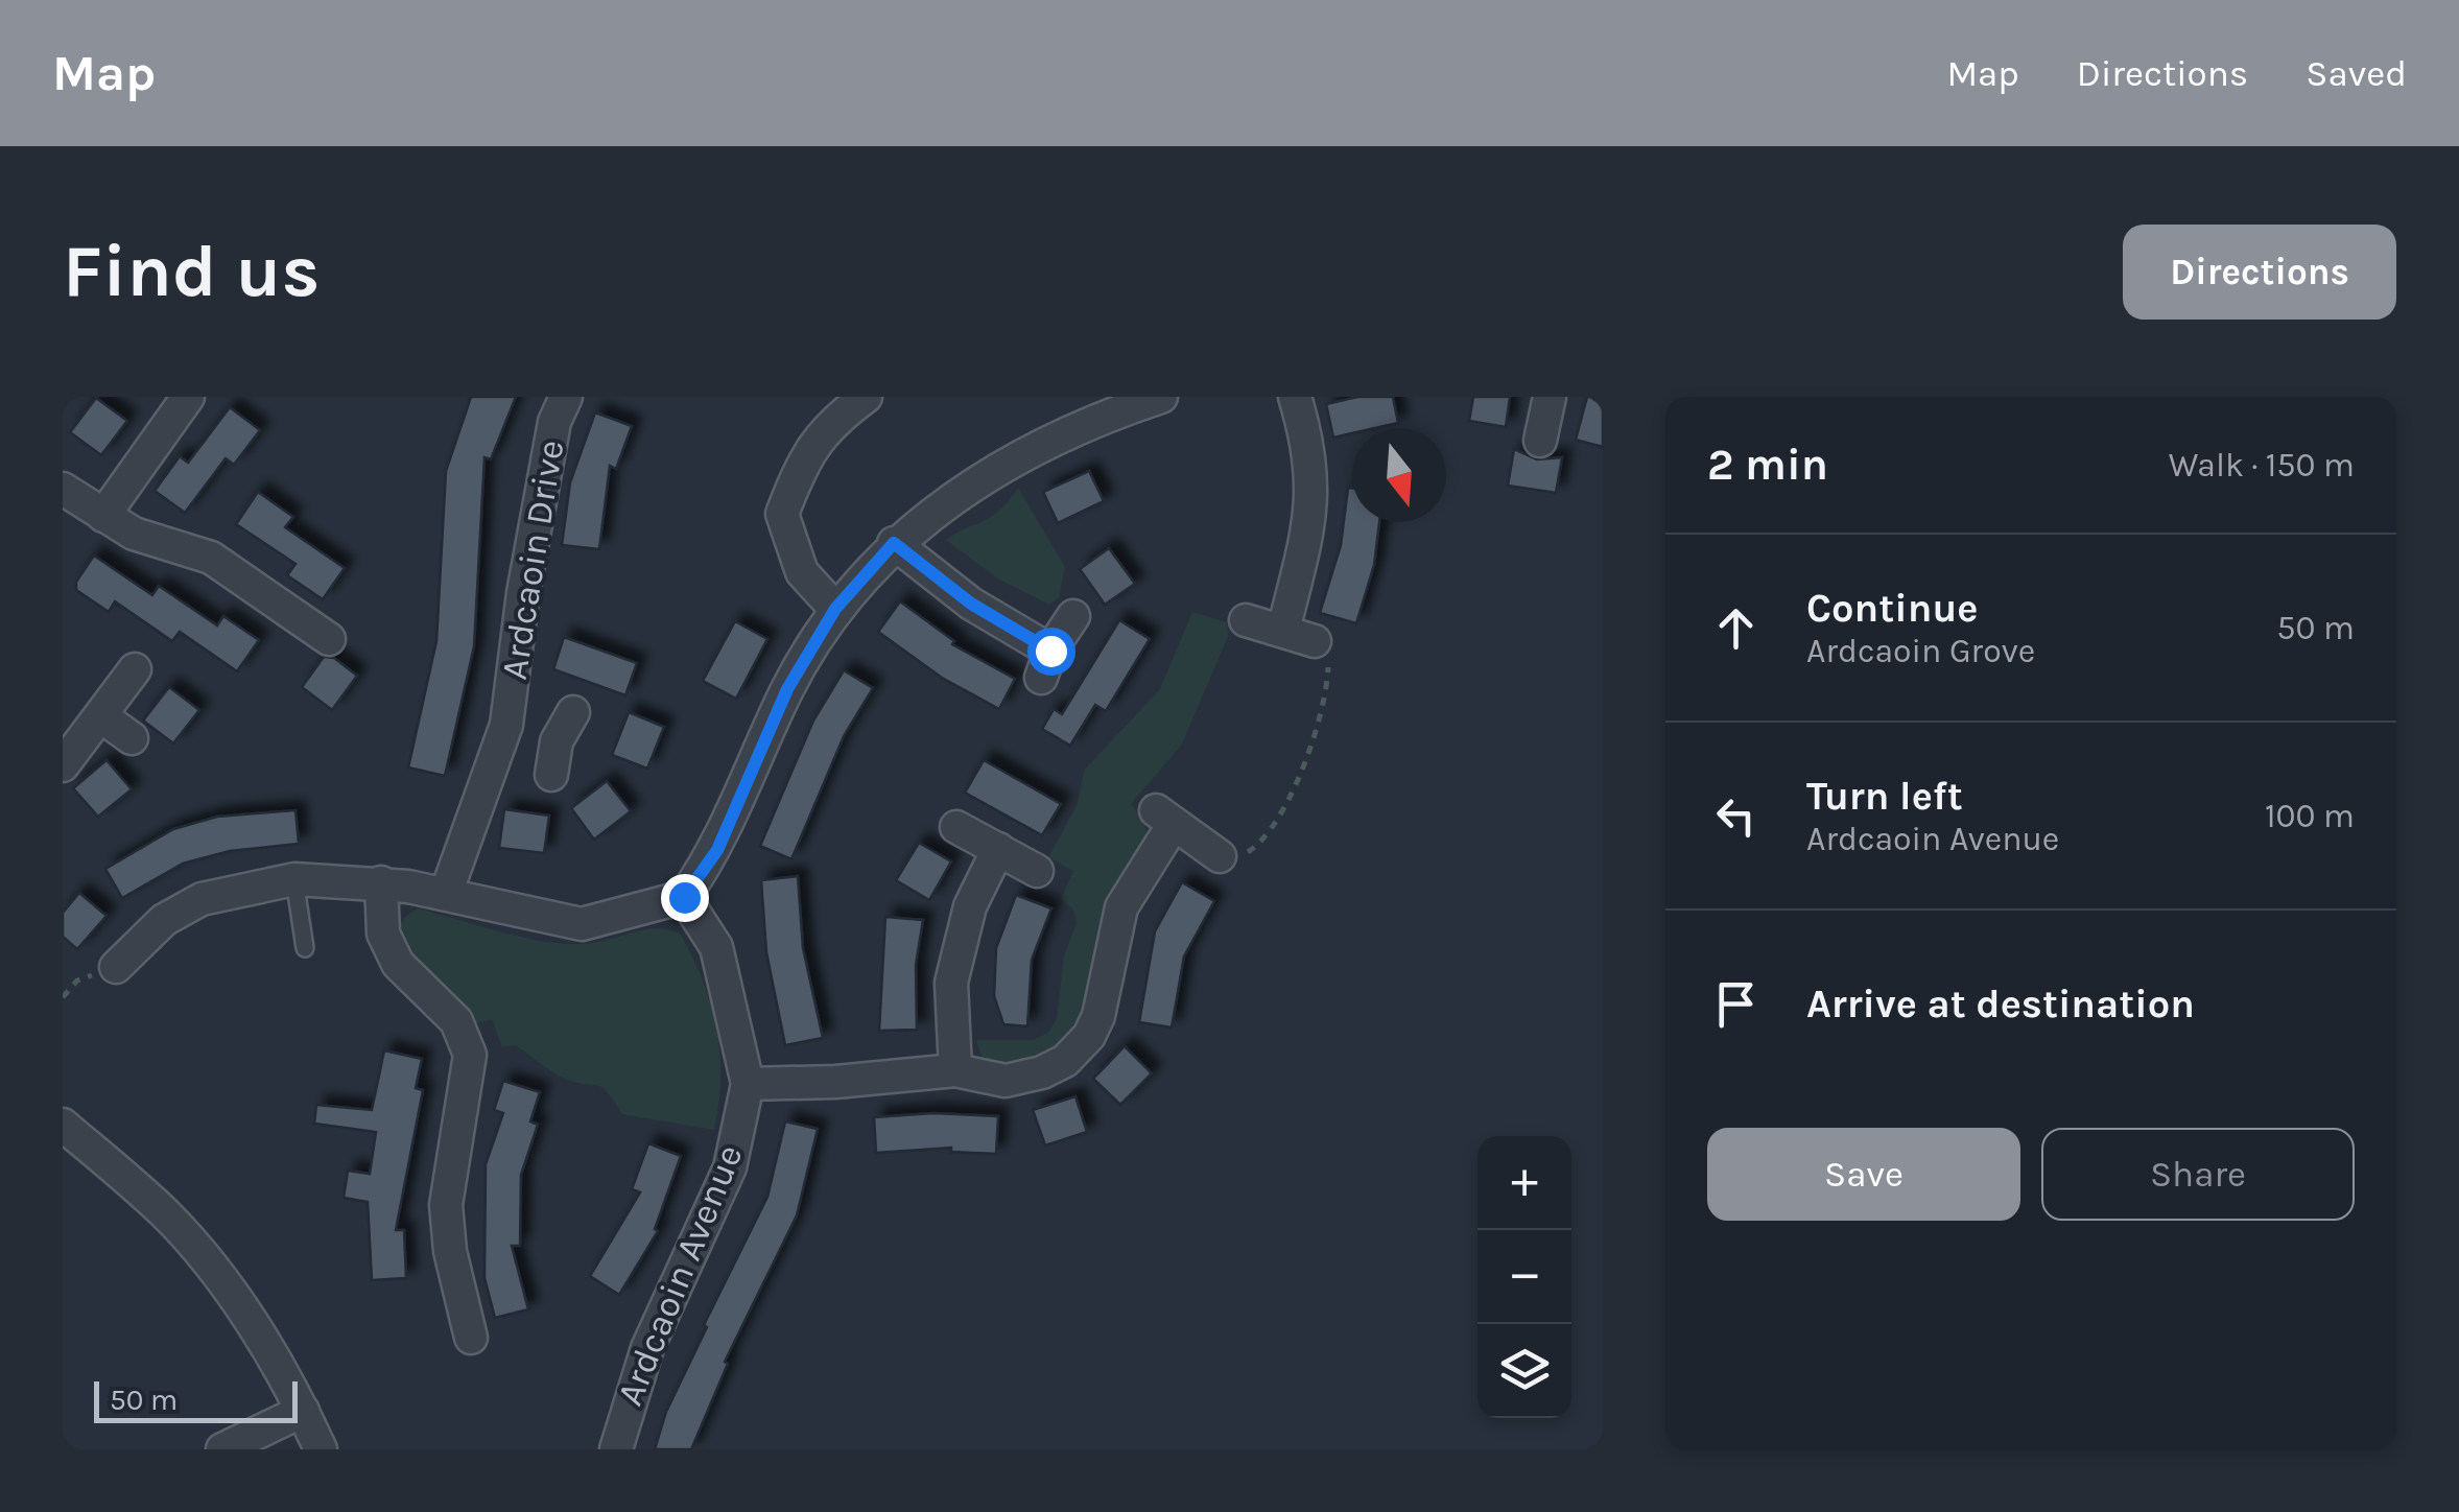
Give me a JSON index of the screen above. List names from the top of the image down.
{
  "streets": {
    "street": ["Ardcaoin Drive", "Ardcaoin Avenue"]
  },
  "scale_bar": "50 m",
  "north": "bottom",
  "page": {
    "header": "Map",
    "nav": ["Map", "Directions", "Saved"],
    "buttons": [
      "Directions",
      ["Save", "Share"]
    ],
    "title": "Find us",
    "heading": ["2 min", "Walk · 150 m"],
    "list": [
      ["Continue", "Ardcaoin Grove", "50 m"],
      ["Turn left", "Ardcaoin Avenue", "100 m"],
      "Arrive at destination"
    ],
    "map_buttons": ["+", "−"],
    "scale": "50 m"
  }
}
